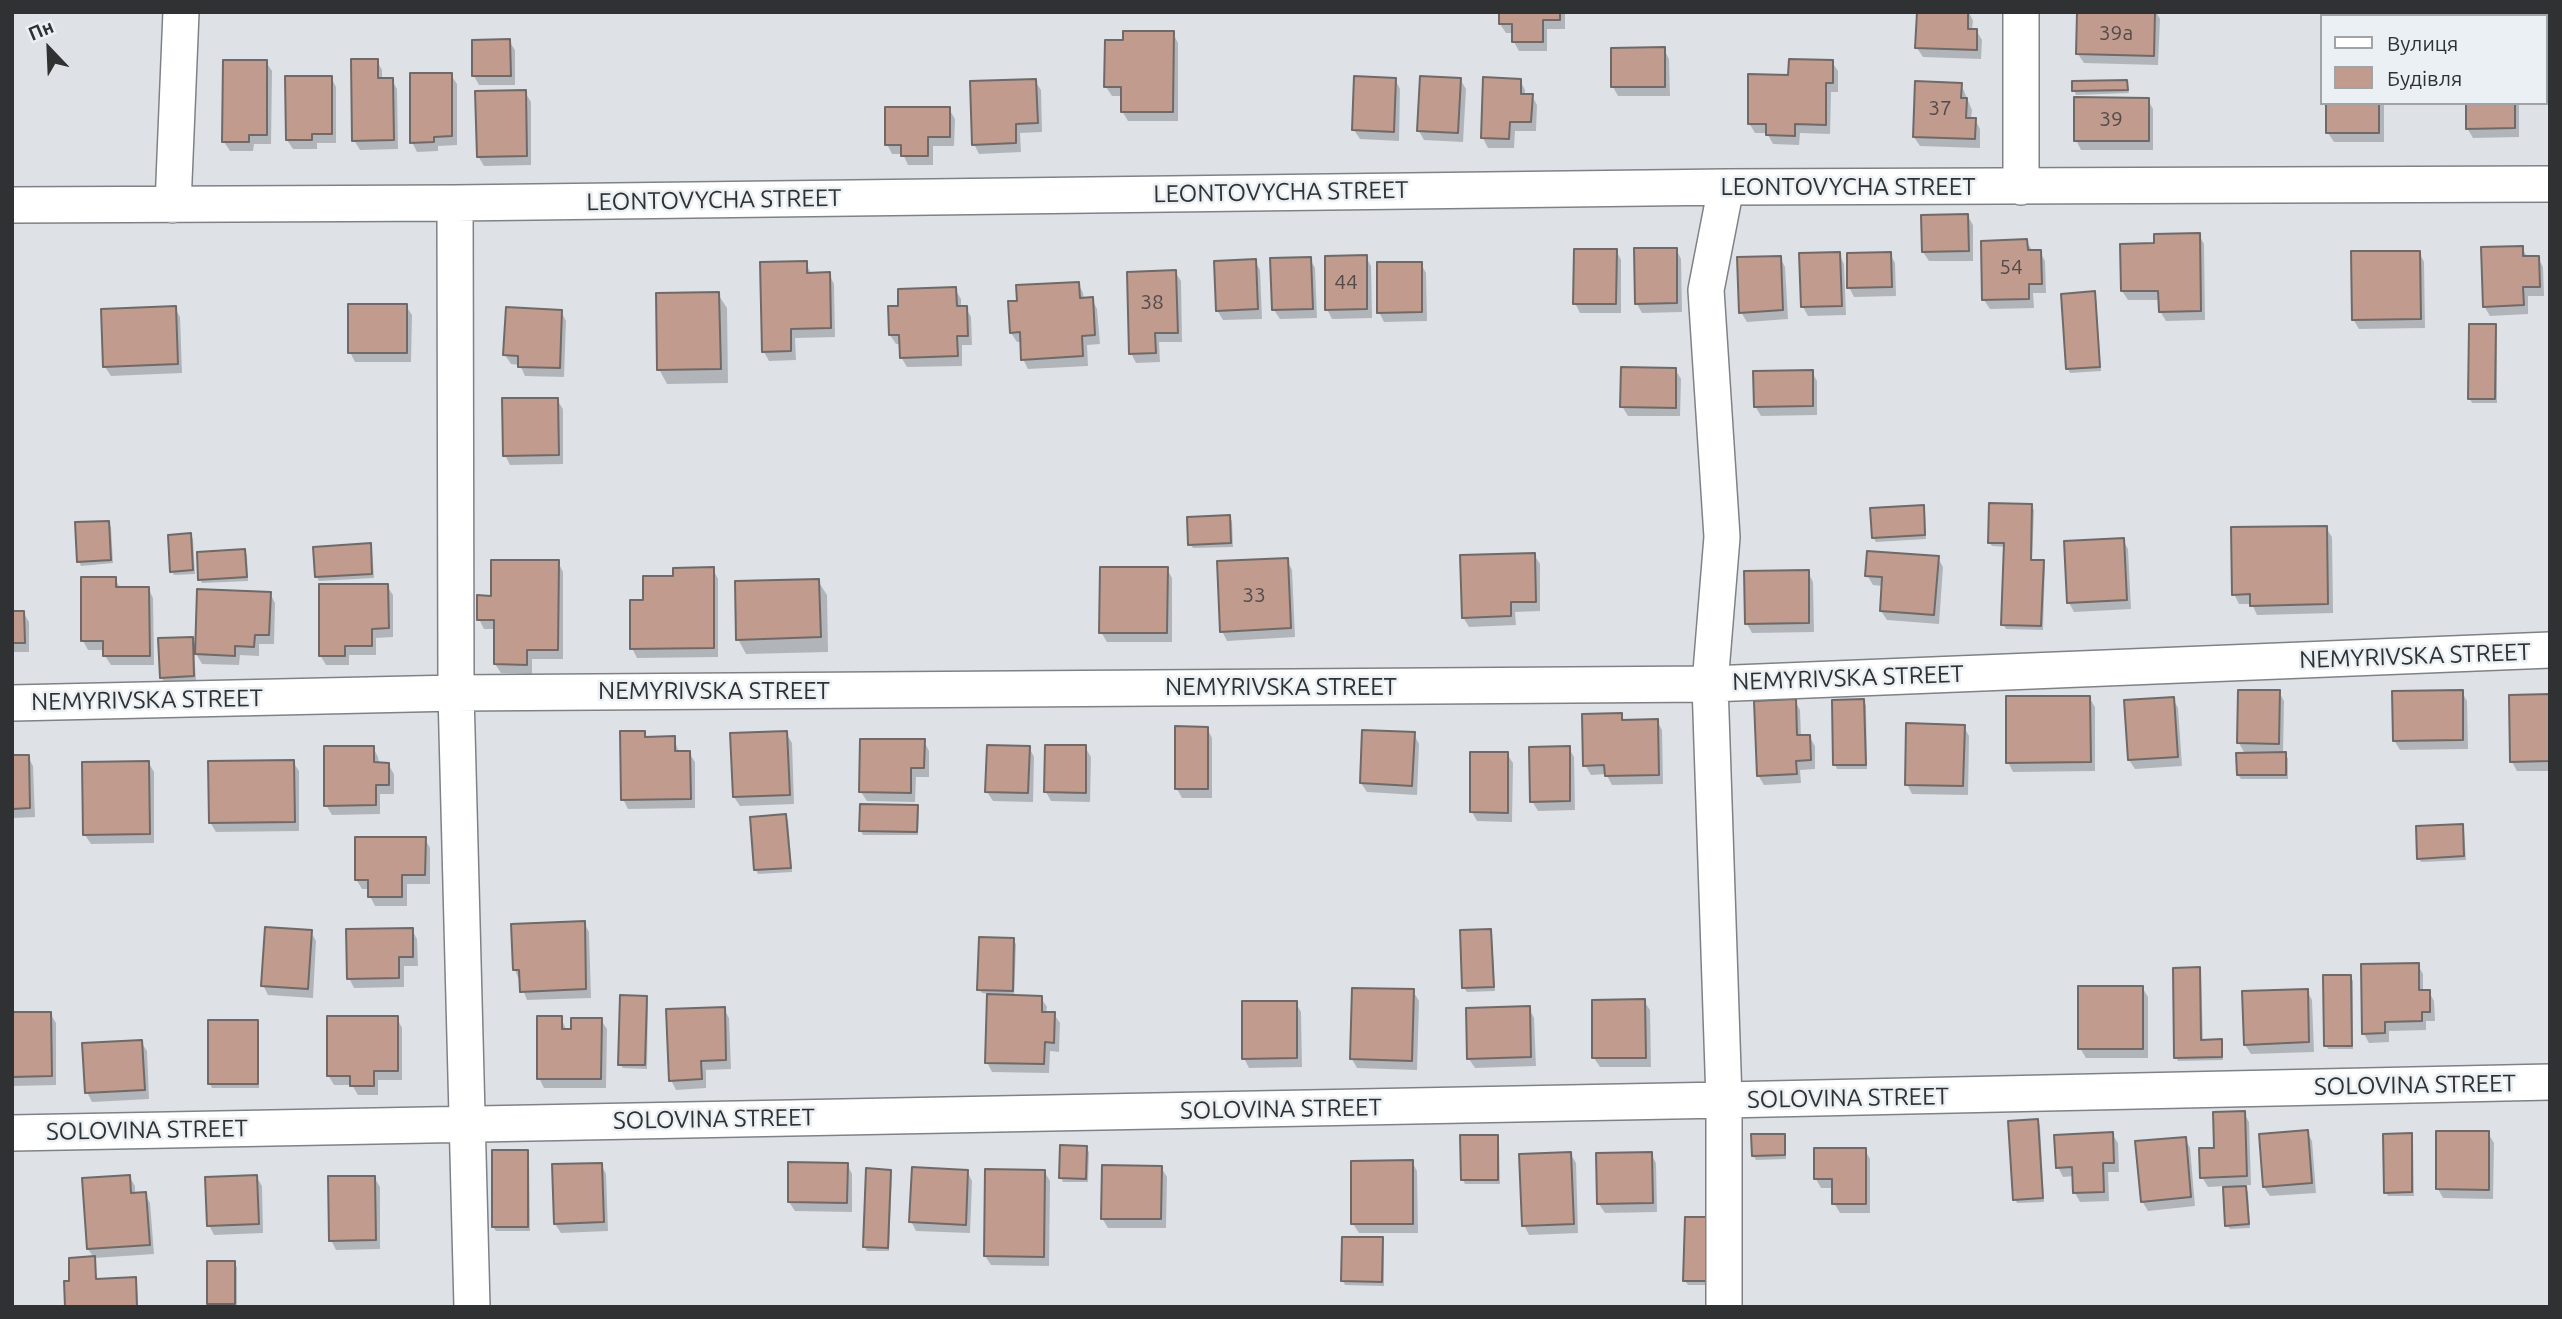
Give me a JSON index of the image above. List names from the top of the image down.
{
  "streets": {
    "street": ["LEONTOVYCHA STREET", "NEMYRIVSKA STREET", "SOLOVINA STREET"]
  },
  "house_numbers": [
    "39а",
    "37",
    "39",
    "54",
    "44",
    "38",
    "33"
  ],
  "legend": ["Вулиця", "Будівля"],
  "north": "top left"
}
